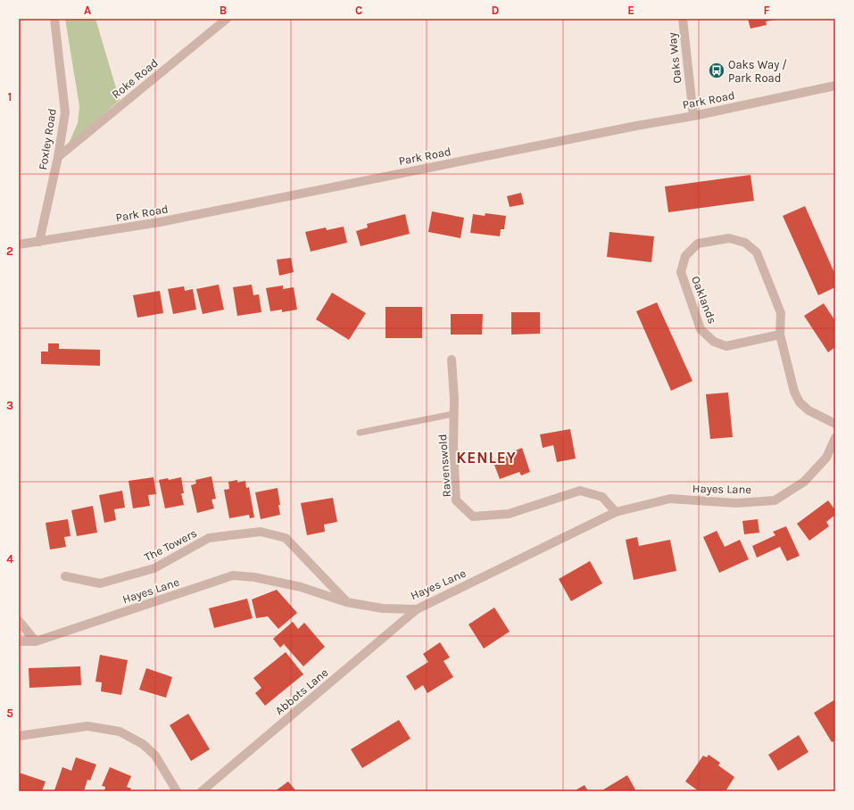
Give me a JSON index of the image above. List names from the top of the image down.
{
  "streets": {
    "street": [
      "Oaks Way",
      "Roke Road",
      "Park Road",
      "Foxley Road",
      "Oaklands",
      "Ravenswold",
      "Hayes Lane",
      "The Towers",
      "Abbots Lane"
    ]
  },
  "crossings": [
    ["Oaks Way", "Park Road"],
    ["Roke Road", "Foxley Road"],
    ["Park Road", "Foxley Road"],
    ["Ravenswold", "Hayes Lane"],
    ["Hayes Lane", "The Towers"],
    ["Hayes Lane", "Abbots Lane"]
  ],
  "districts": ["KENLEY"],
  "places": {
    "bus stop": ["Oaks Way / Park Road"]
  },
  "grid": {
    "columns": [
      "A",
      "B",
      "C",
      "D",
      "E",
      "F"
    ],
    "rows": [
      "1",
      "2",
      "3",
      "4",
      "5"
    ]
  }
}
